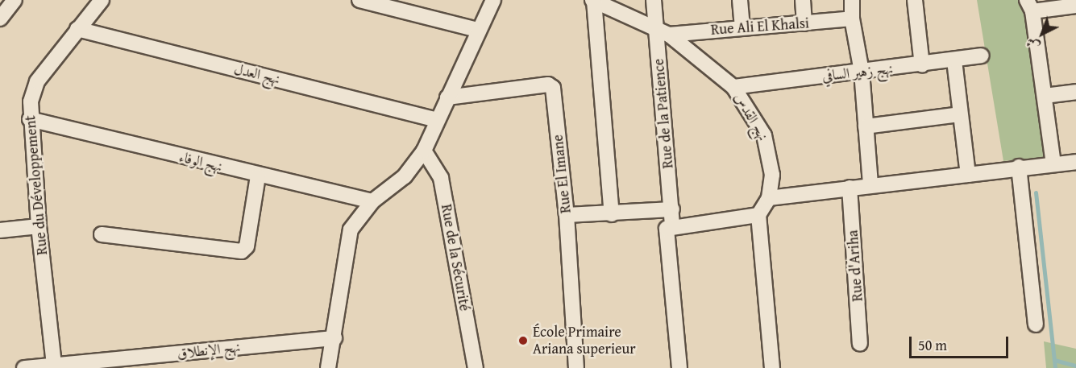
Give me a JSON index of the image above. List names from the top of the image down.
{
  "streets": {
    "street": [
      "Rue Ali El Khalsi",
      "نهج زهير السافي",
      "نهج العدل",
      "Rue de la Patience",
      "نهج القدس",
      "نهج الوفاء",
      "Rue El Imane",
      "Rue du Développement",
      "Rue de la Sécurité",
      "Rue d'Ariha",
      "نهج الإنطلاق"
    ]
  },
  "crossings": [
    ["Rue Ali El Khalsi", "نهج القدس"],
    ["نهج زهير السافي", "نهج القدس"],
    ["نهج العدل", "Rue du Développement"],
    ["Rue de la Patience", "نهج القدس"],
    ["نهج الوفاء", "Rue du Développement"],
    ["Rue du Développement", "نهج الإنطلاق"]
  ],
  "places": ["École Primaire Ariana superieur"],
  "scale_bar": "50 m",
  "north": "bottom left"
}
